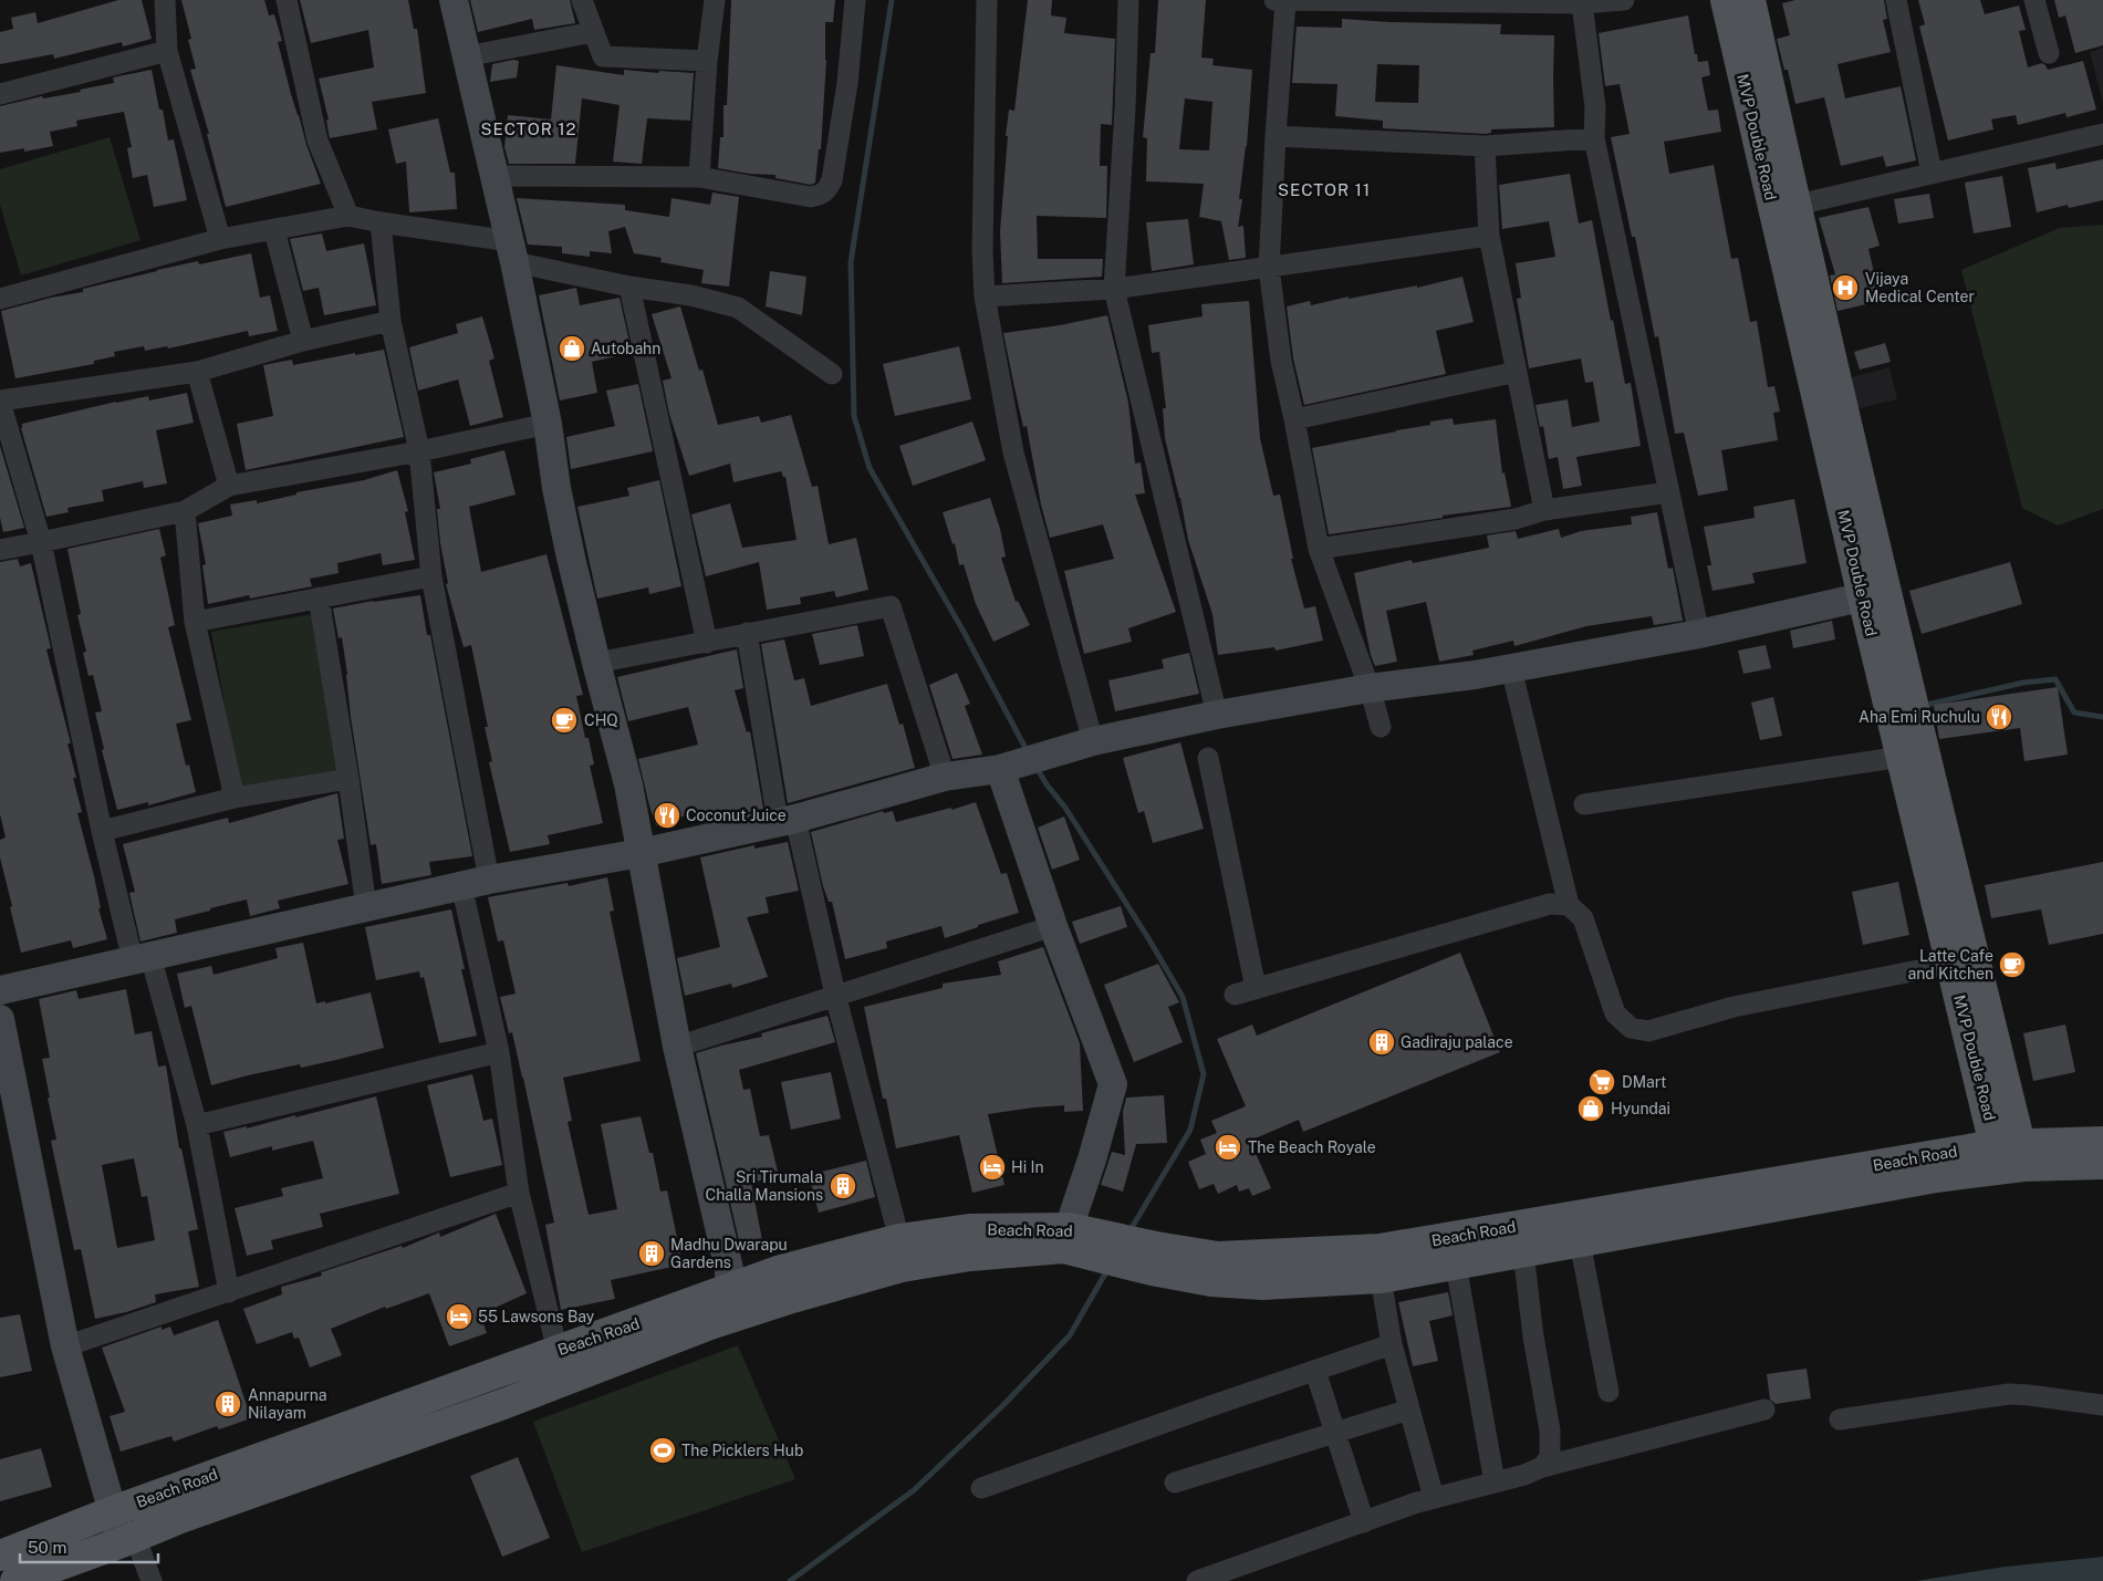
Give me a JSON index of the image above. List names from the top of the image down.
{
  "streets": {
    "main road": ["MVP Double Road", "Beach Road"]
  },
  "crossings": [
    ["MVP Double Road", "Beach Road"]
  ],
  "districts": ["SECTOR 12", "SECTOR 11"],
  "places": {
    "hospital": ["Vijaya Medical Center"],
    "shop": ["Autobahn", "Hyundai"],
    "restaurant": ["Aha Emi Ruchulu", "Coconut Juice"],
    "cafe": ["CHQ", "Latte Cafe and Kitchen"],
    "building": [
      "Gadiraju palace",
      "Sri Tirumala Challa Mansions",
      "Madhu Dwarapu Gardens",
      "Annapurna Nilayam"
    ],
    "supermarket": ["DMart"],
    "hotel": ["The Beach Royale", "Hi In", "55 Lawsons Bay"],
    "sports": ["The Picklers Hub"]
  },
  "scale_bar": "50 m"
}
